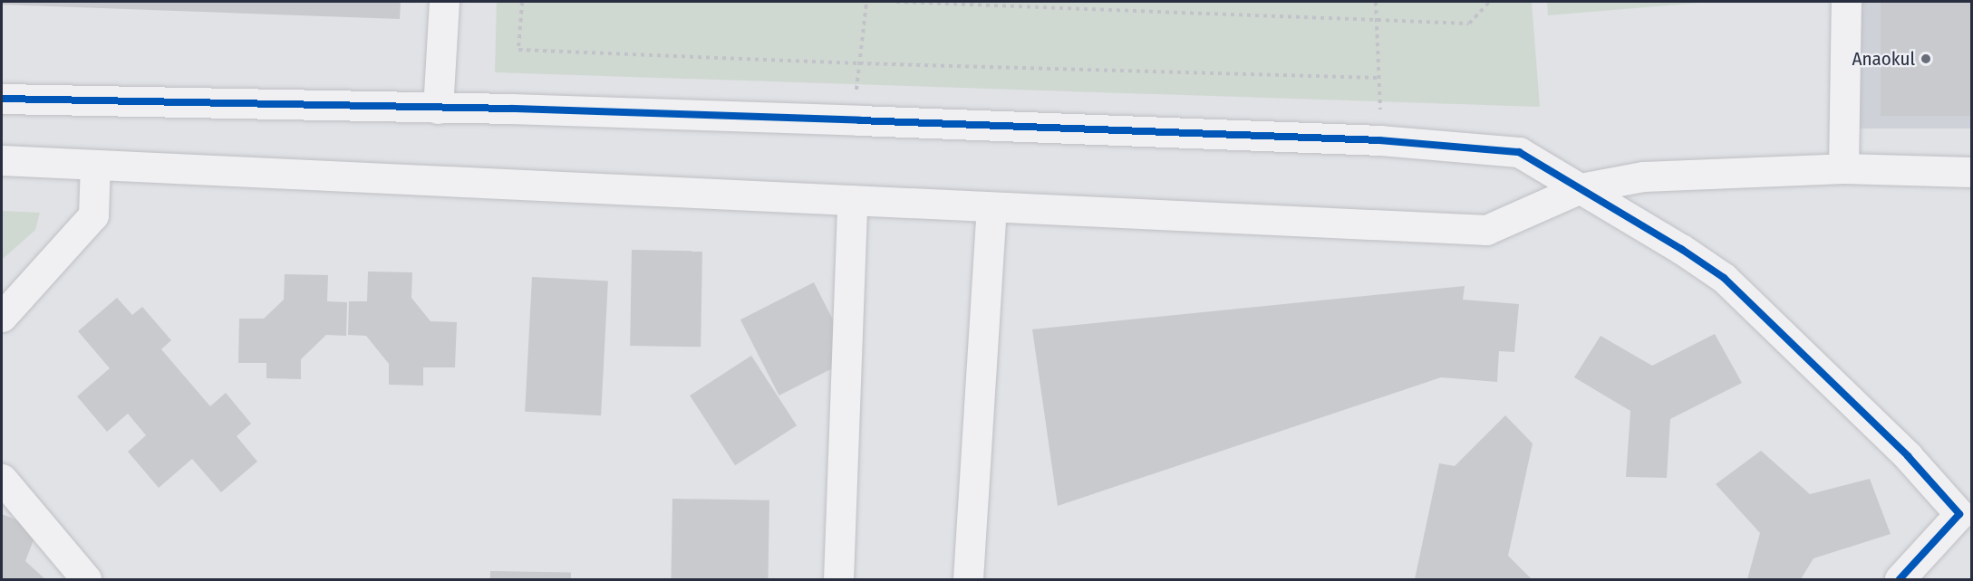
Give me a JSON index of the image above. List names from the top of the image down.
{
  "places": ["Anaokul"]
}
